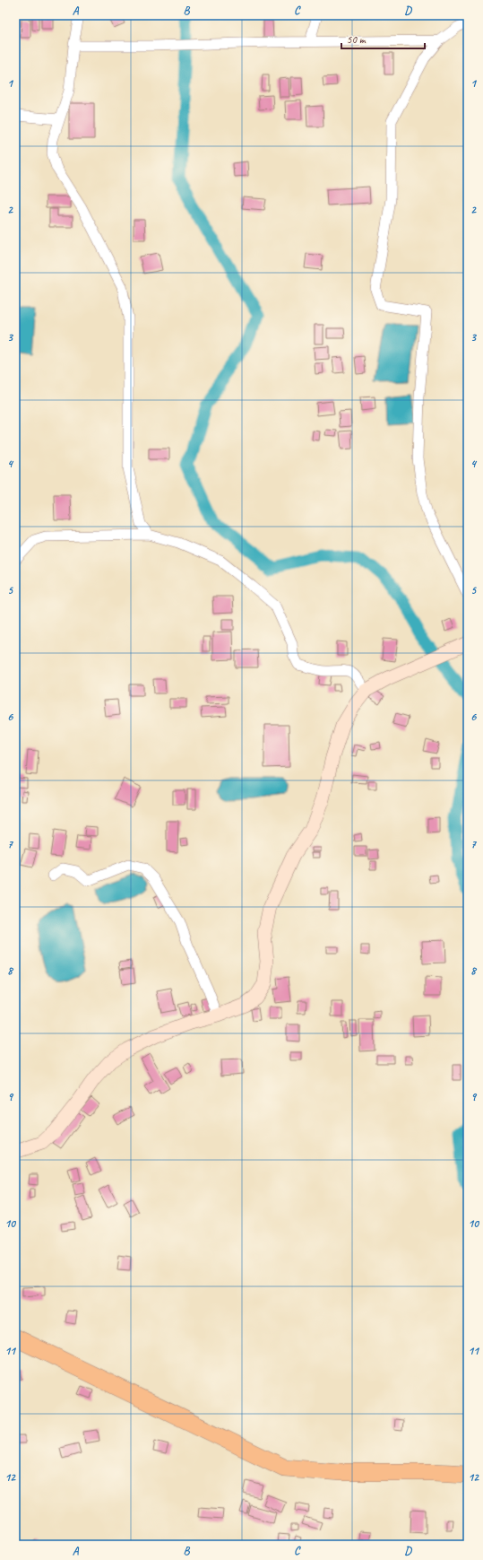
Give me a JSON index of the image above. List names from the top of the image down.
{
  "scale_bar": "50 m",
  "grid": {
    "columns": [
      "A",
      "B",
      "C",
      "D"
    ],
    "rows": [
      "1",
      "2",
      "3",
      "4",
      "5",
      "6",
      "7",
      "8",
      "9",
      "10",
      "11",
      "12"
    ]
  }
}
